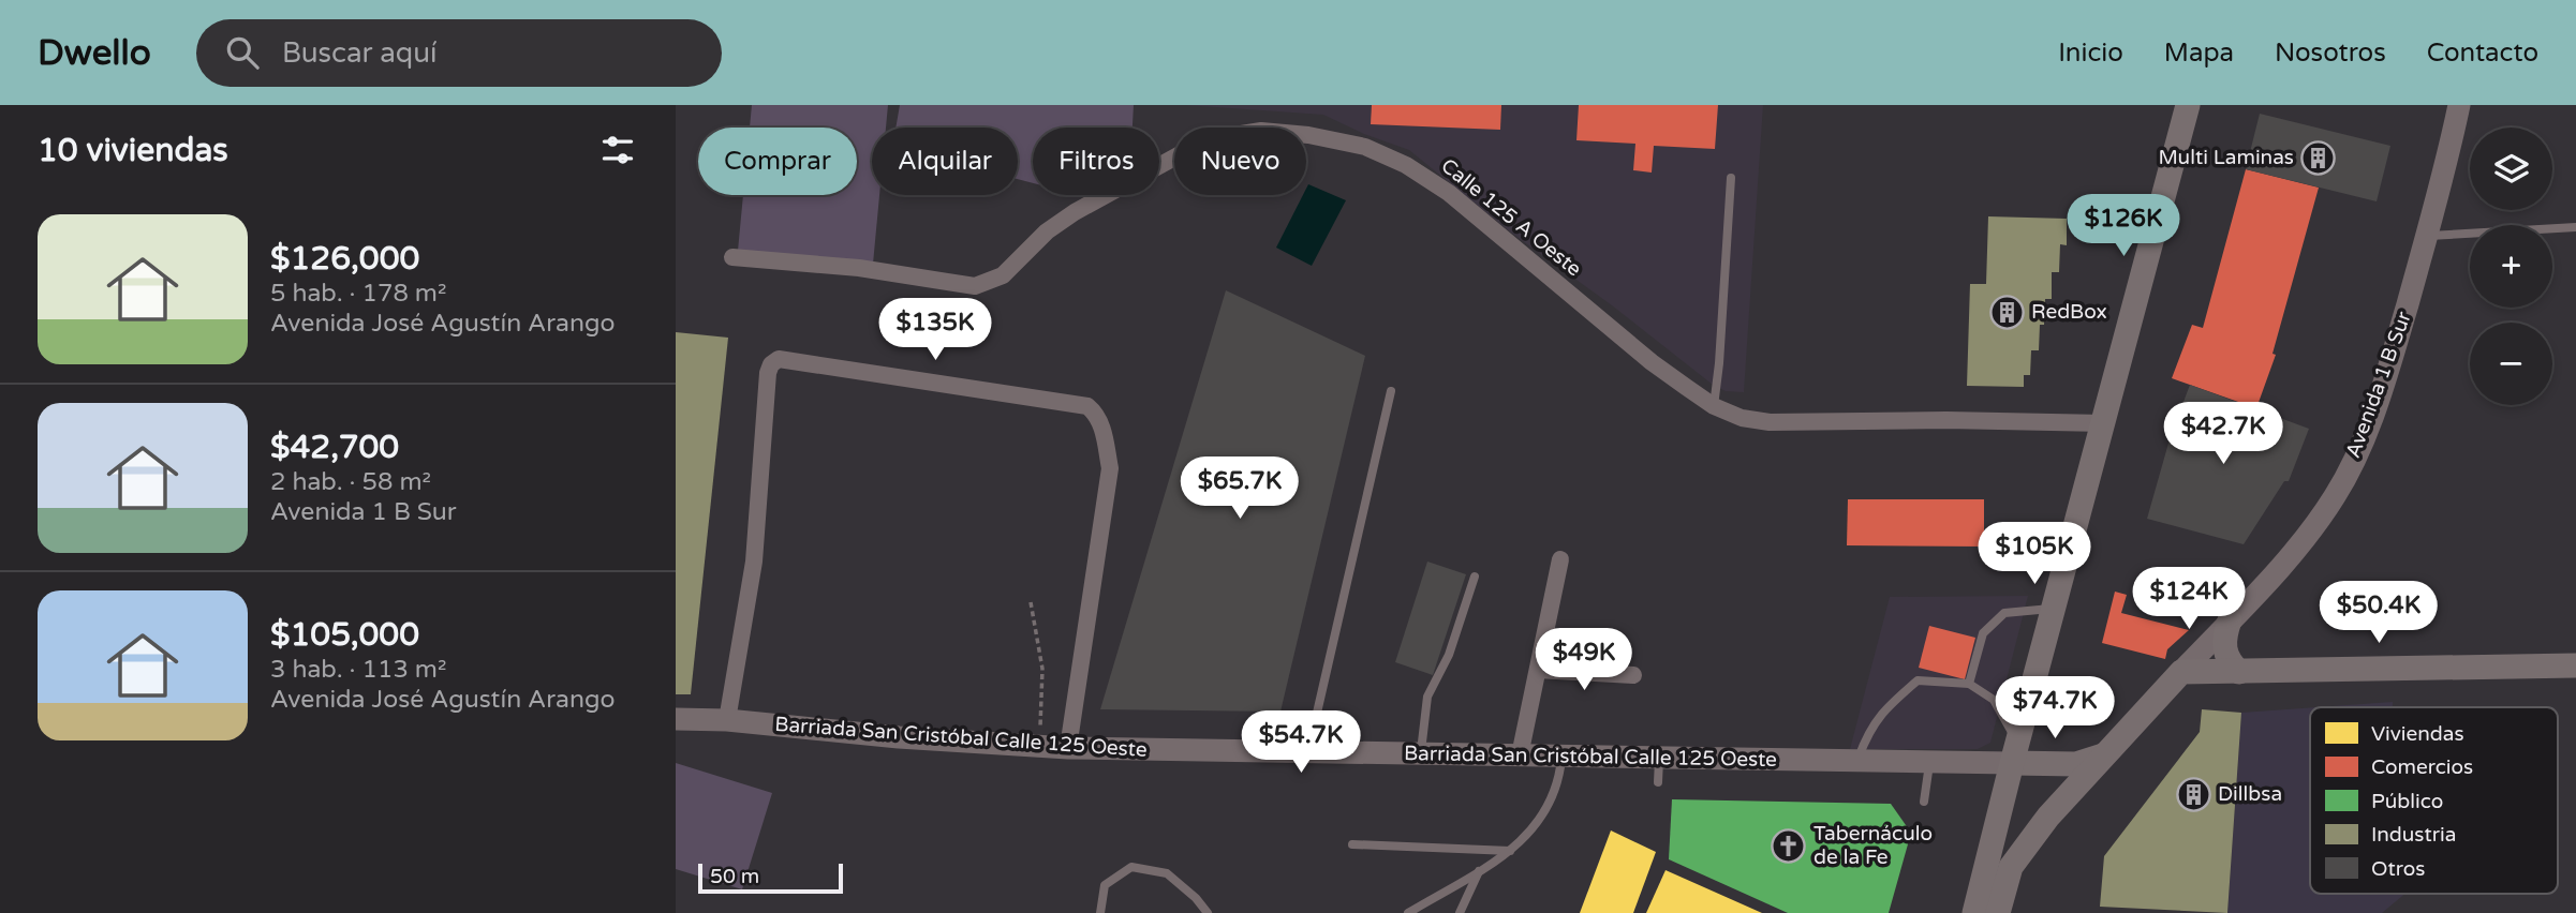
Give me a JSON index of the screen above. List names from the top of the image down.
{
  "streets": {
    "main road": ["Avenida 1 B Sur"],
    "street": ["Calle 125 A Oeste", "Barriada San Cristóbal Calle 125 Oeste"]
  },
  "places": {
    "building": ["Multi Laminas", "RedBox", "Dillbsa"],
    "church": ["Tabernáculo de la Fe"]
  },
  "legend": [
    "Viviendas",
    "Comercios",
    "Público",
    "Industria",
    "Otros"
  ],
  "scale_bar": "50 m",
  "page": {
    "header": "Dwello",
    "search": "Buscar aquí",
    "nav": [
      "Inicio",
      "Mapa",
      "Nosotros",
      "Contacto"
    ],
    "heading": "10 viviendas",
    "map_buttons": ["+", "−"],
    "chip": [
      "Comprar",
      "Alquilar",
      "Filtros",
      "Nuevo"
    ],
    "price": [
      "$126K",
      "$135K",
      "$42.7K",
      "$65.7K",
      "$105K",
      "$124K",
      "$50.4K",
      "$49K",
      "$74.7K",
      "$54.7K"
    ],
    "list": [
      {
        "name": "$126,000",
        "note": "5 hab. · 178 m² · Avenida José Agustín Arango"
      },
      {
        "name": "$42,700",
        "note": "2 hab. · 58 m² · Avenida 1 B Sur"
      },
      {
        "name": "$105,000",
        "note": "3 hab. · 113 m² · Avenida José Agustín Arango"
      }
    ],
    "scale": "50 m"
  }
}
